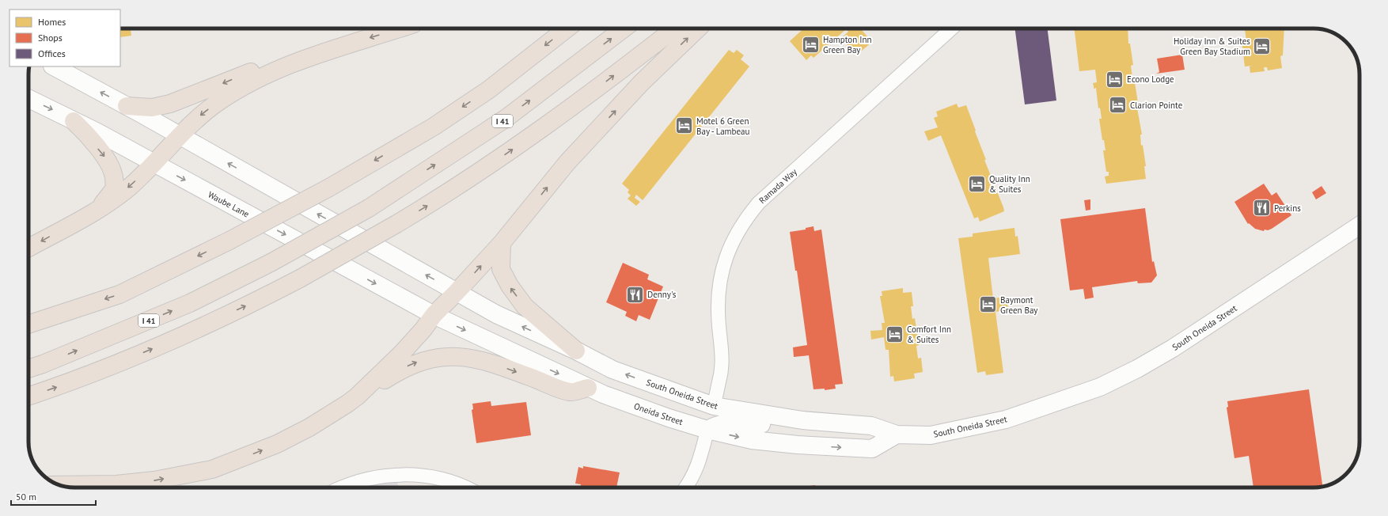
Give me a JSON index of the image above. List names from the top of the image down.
{
  "streets": {
    "highway": ["I 41"],
    "street": [
      "Ramada Way",
      "Waube Lane",
      "South Oneida Street",
      "Oneida Street"
    ]
  },
  "crossings": [
    ["Ramada Way", "South Oneida Street"],
    ["Waube Lane", "Oneida Street"],
    ["South Oneida Street", "Oneida Street"]
  ],
  "places": {
    "hotel": [
      "Hampton Inn Green Bay",
      "Holiday Inn & Suites Green Bay Stadium",
      "Econo Lodge",
      "Clarion Pointe",
      "Motel 6 Green Bay - Lambeau",
      "Quality Inn & Suites",
      "Baymont Green Bay",
      "Comfort Inn & Suites"
    ],
    "restaurant": ["Perkins", "Denny's"]
  },
  "legend": ["Homes", "Shops", "Offices"],
  "scale_bar": "50 m"
}
